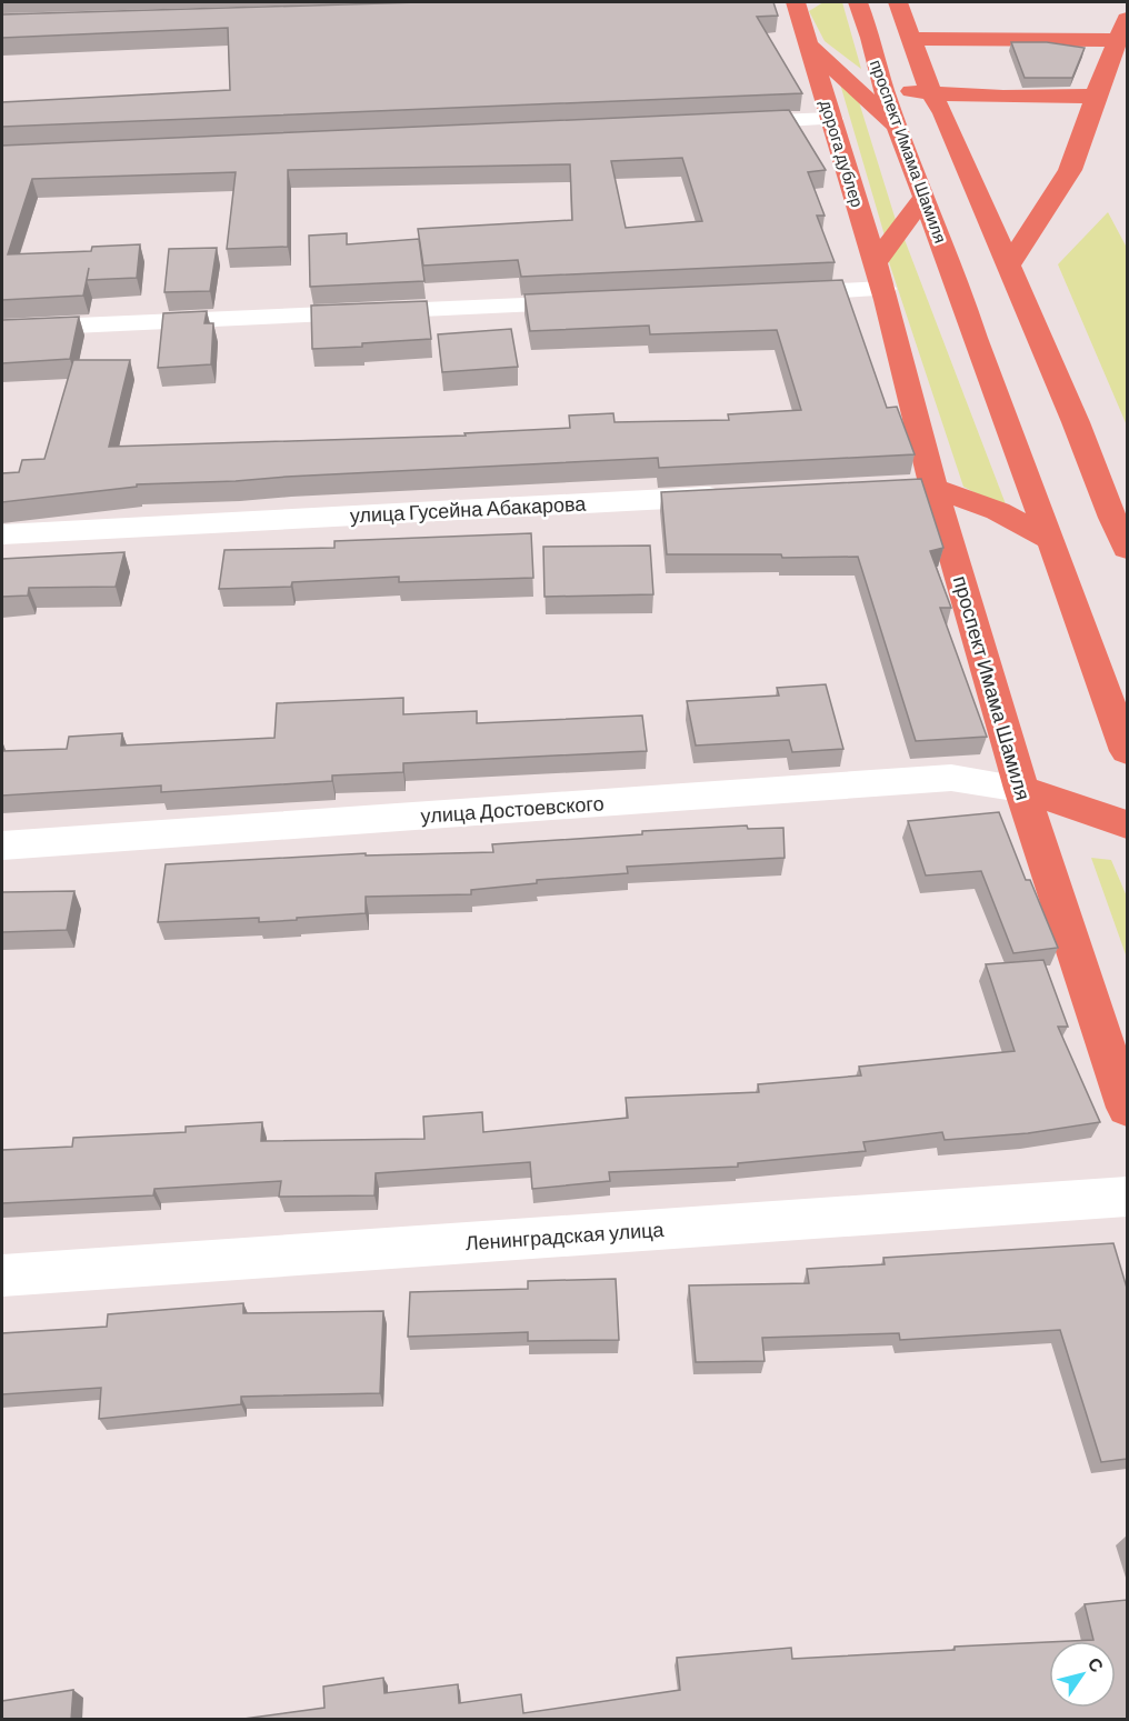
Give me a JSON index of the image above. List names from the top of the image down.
{
  "streets": {
    "main road": ["проспект Имама Шамиля", "дорога дублер"],
    "street": ["улица Гусейна Абакарова", "улица Достоевского", "Ленинградская улица"]
  },
  "crossings": [
    ["проспект Имама Шамиля", "дорога дублер"],
    ["проспект Имама Шамиля", "улица Достоевского"]
  ],
  "north": "top right"
}
